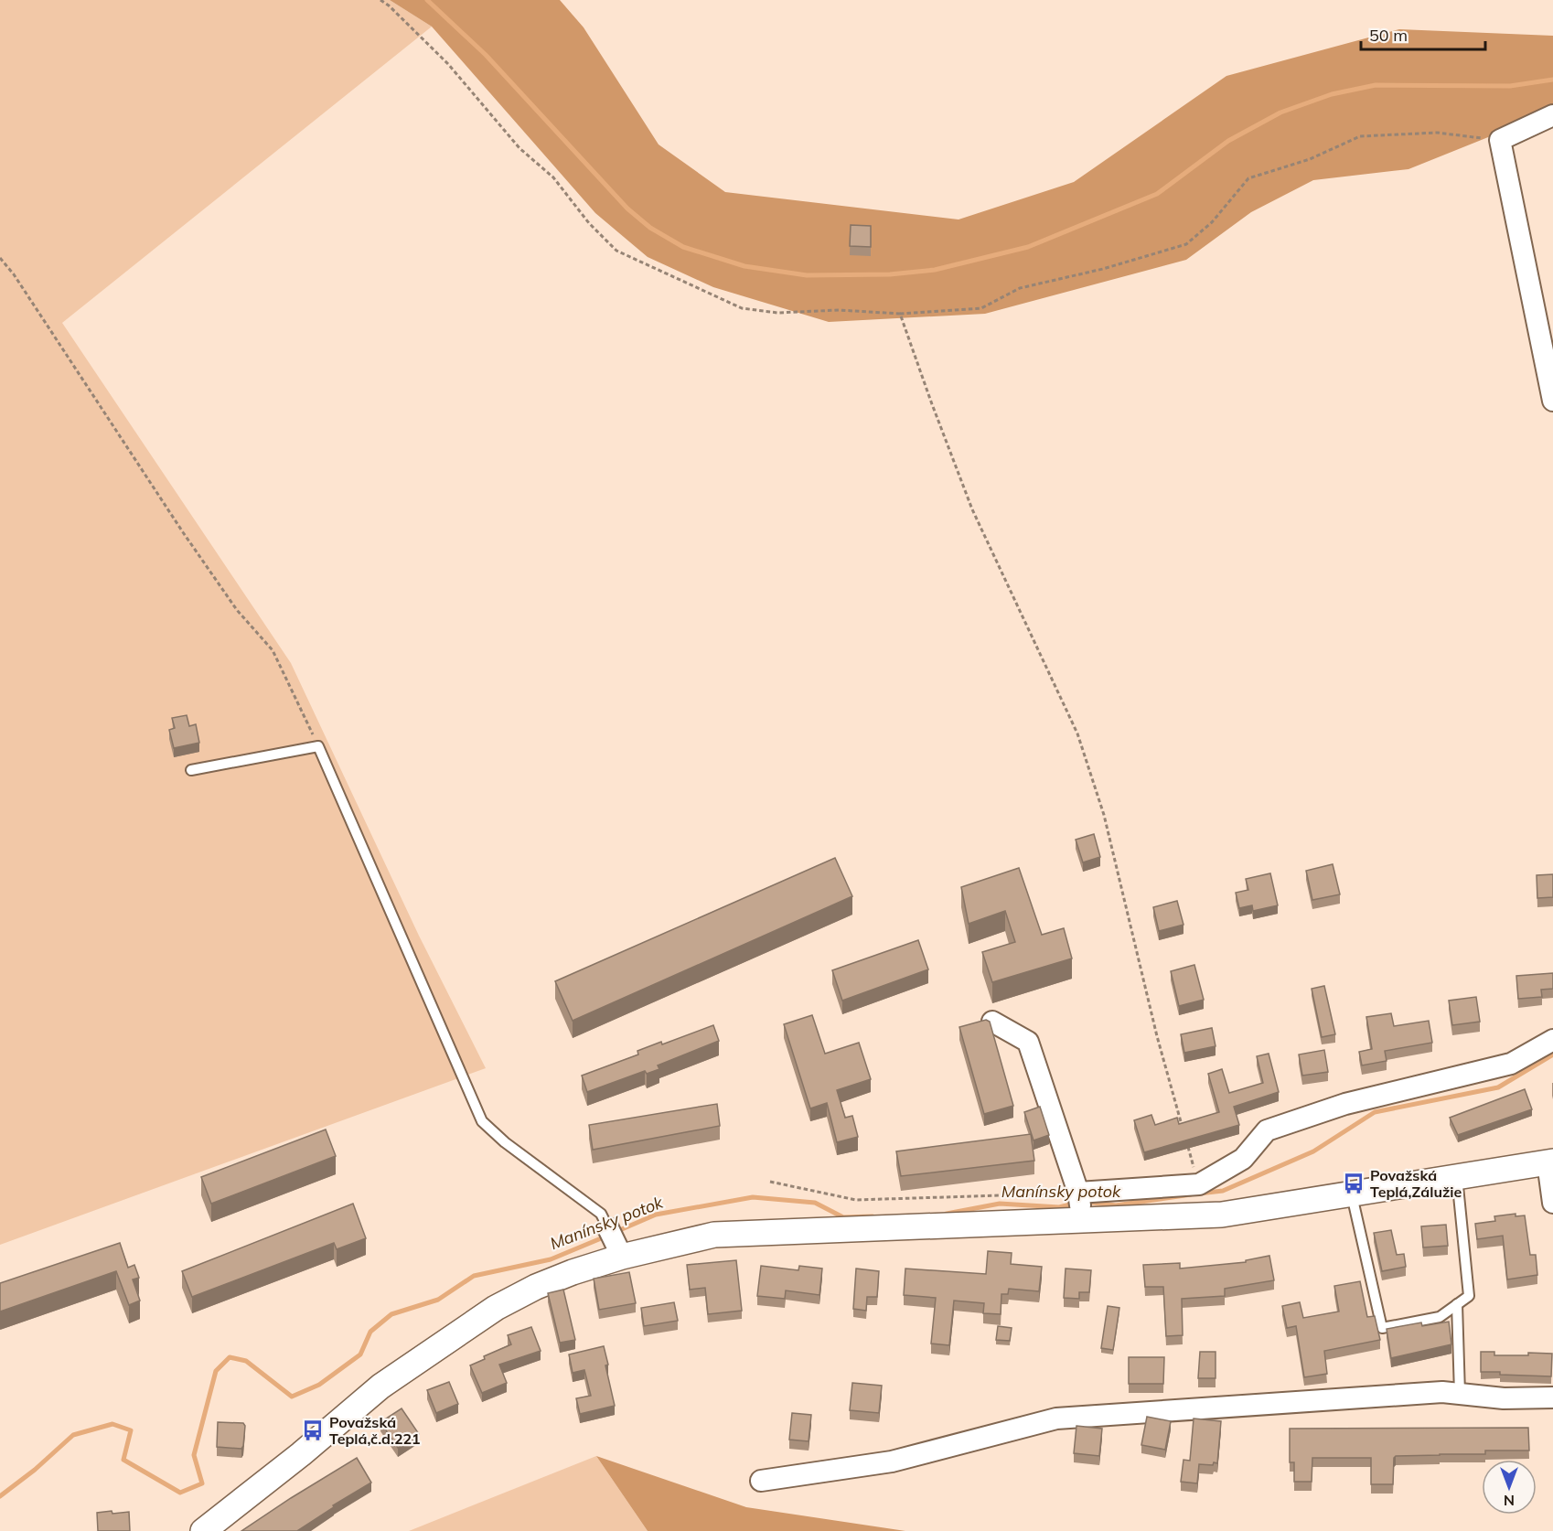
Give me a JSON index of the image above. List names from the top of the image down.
{
  "water": ["Manínsky potok"],
  "places": {
    "bus stop": ["Považská Teplá,Zálužie", "Považská Teplá,č.d.221"]
  },
  "scale_bar": "50 m",
  "north": "bottom"
}
